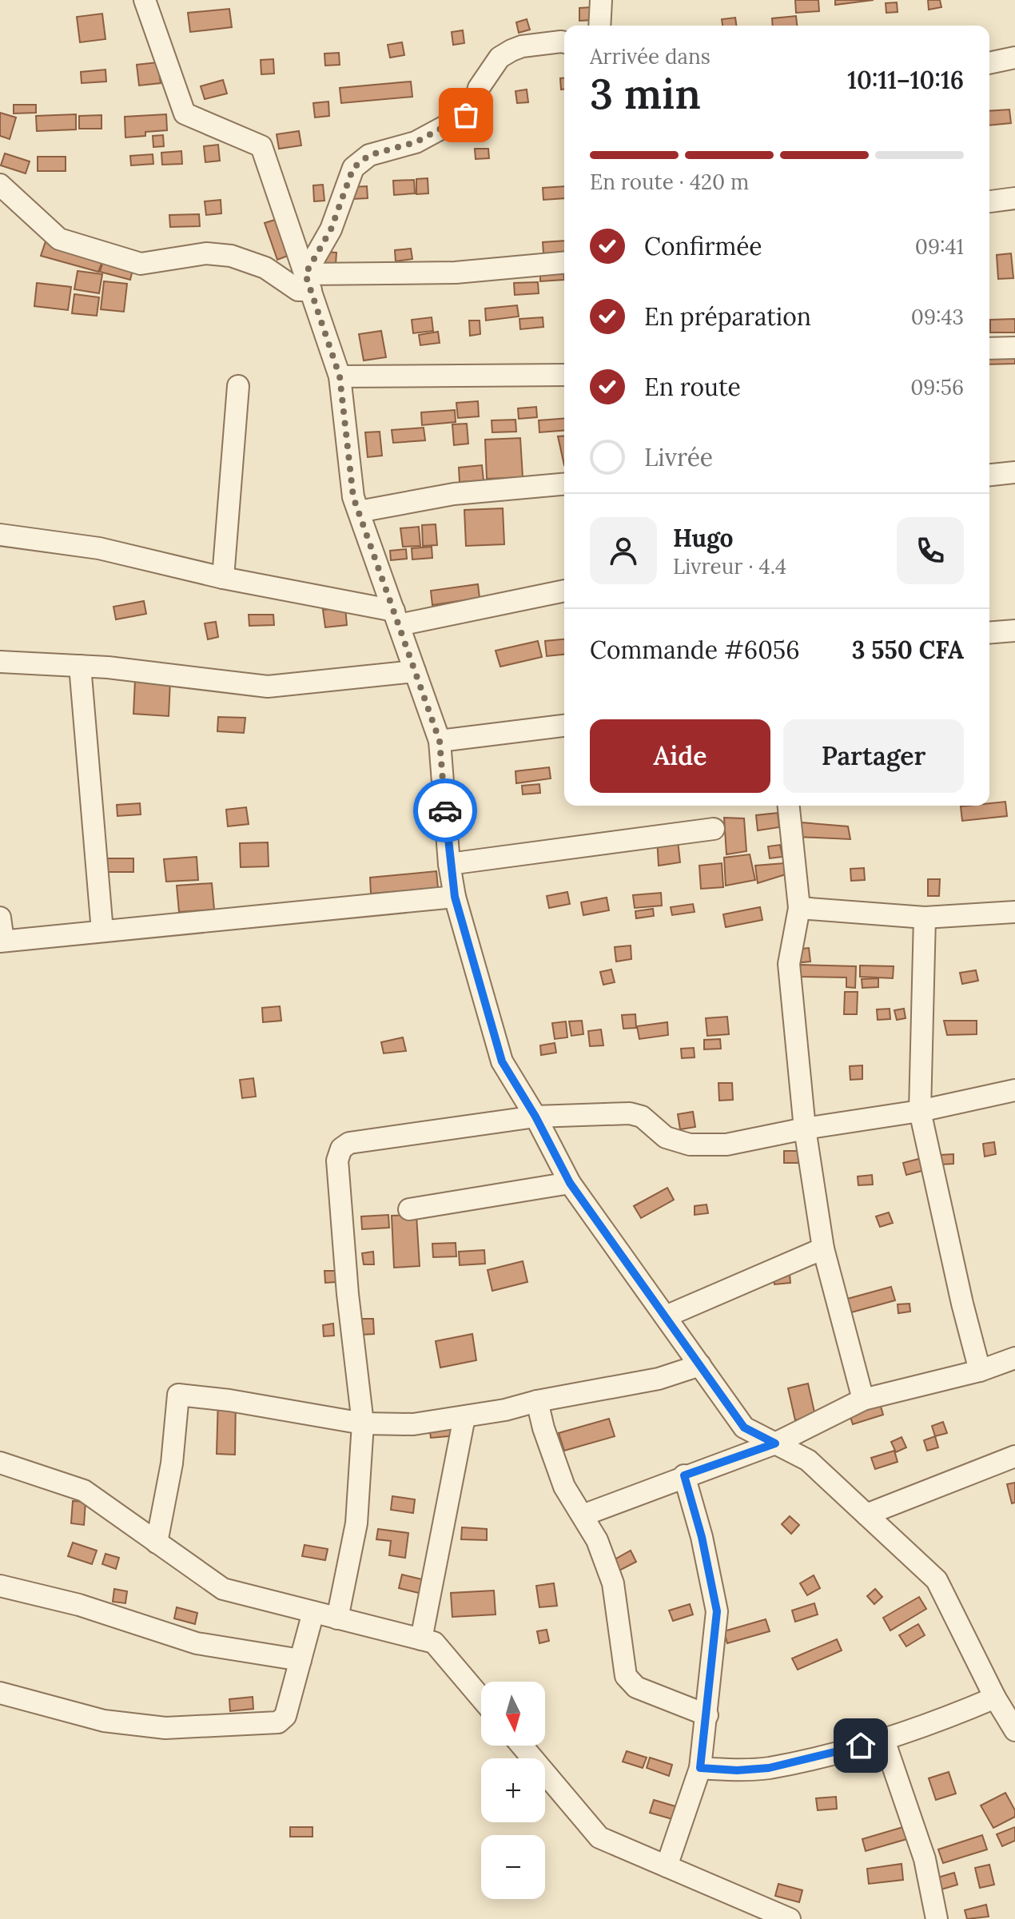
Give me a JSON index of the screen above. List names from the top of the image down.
{
  "north": "bottom",
  "page": {
    "heading": ["3 min", "Arrivée dans", "10:11–10:16"],
    "panel": [
      "Hugo",
      "Livreur · 4.4",
      "Commande #6056",
      "3 550 CFA"
    ],
    "bar": "En route · 420 m",
    "list": [
      ["Confirmée", "09:41"],
      ["En préparation", "09:43"],
      ["En route", "09:56"],
      "Livrée"
    ],
    "buttons": ["Aide", "Partager"],
    "map_buttons": ["+", "−"]
  }
}
